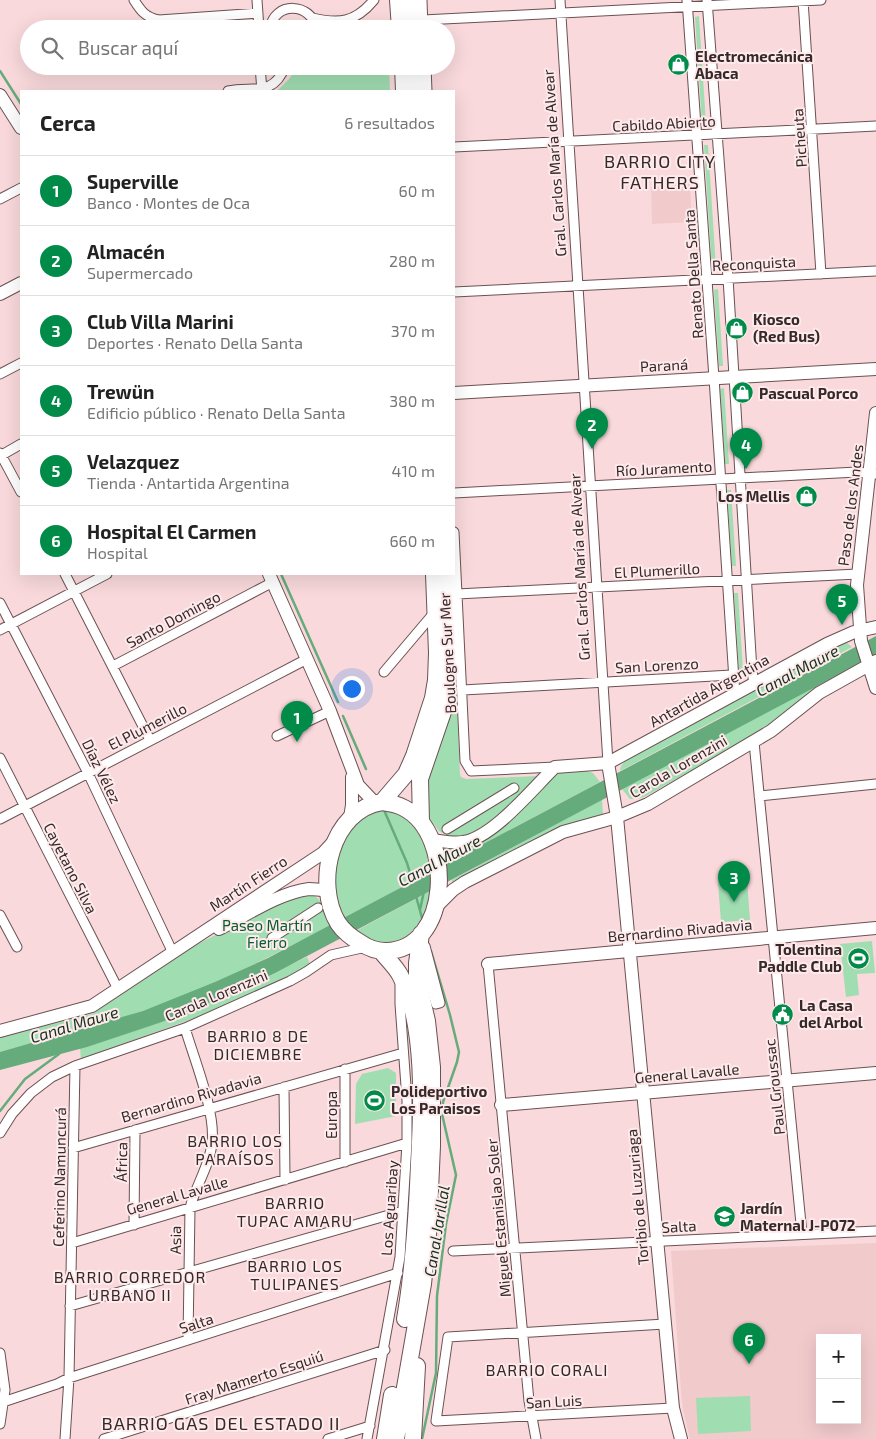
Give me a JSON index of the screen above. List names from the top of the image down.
{
  "streets": {
    "street": [
      "Cabildo Abierto",
      "Picheuta",
      "Gral. Carlos María de Alvear",
      "Reconquista",
      "Renato Della Santa",
      "Paraná",
      "Río Juramento",
      "Paso de los Andes",
      "El Plumerillo",
      "Santo Domingo",
      "Boulogne Sur Mer",
      "San Lorenzo",
      "Antartida Argentina",
      "Carola Lorenzini",
      "Díaz Vélez",
      "Cayetano Silva",
      "Martín Fierro",
      "Bernardino Rivadavia",
      "General Lavalle",
      "Paul Groussac",
      "Europa",
      "África",
      "Ceferino Namuncurá",
      "Toribio de Luzuriaga",
      "Los Aguaribay",
      "Miguel Estanislao Soler",
      "Salta",
      "Asia",
      "Fray Mamerto Esquiú",
      "San Luis"
    ]
  },
  "crossings": [
    ["Cabildo Abierto", "Picheuta"],
    ["Cabildo Abierto", "Gral. Carlos María de Alvear"],
    ["Cabildo Abierto", "Renato Della Santa"],
    ["Picheuta", "Reconquista"],
    ["Gral. Carlos María de Alvear", "Reconquista"],
    ["Gral. Carlos María de Alvear", "Paraná"],
    ["Gral. Carlos María de Alvear", "Río Juramento"],
    ["Gral. Carlos María de Alvear", "El Plumerillo"],
    ["Gral. Carlos María de Alvear", "San Lorenzo"],
    ["Gral. Carlos María de Alvear", "Antartida Argentina"],
    ["Gral. Carlos María de Alvear", "Carola Lorenzini"],
    ["Gral. Carlos María de Alvear", "Bernardino Rivadavia"],
    ["Gral. Carlos María de Alvear", "Toribio de Luzuriaga"],
    ["Reconquista", "Renato Della Santa"],
    ["Renato Della Santa", "Paraná"],
    ["Renato Della Santa", "Río Juramento"],
    ["Renato Della Santa", "El Plumerillo"],
    ["Renato Della Santa", "San Lorenzo"],
    ["Renato Della Santa", "Antartida Argentina"],
    ["Río Juramento", "Paso de los Andes"],
    ["Paso de los Andes", "El Plumerillo"],
    ["Paso de los Andes", "Antartida Argentina"],
    ["Paso de los Andes", "Carola Lorenzini"],
    ["El Plumerillo", "Boulogne Sur Mer"],
    ["El Plumerillo", "Díaz Vélez"],
    ["El Plumerillo", "Cayetano Silva"],
    ["Boulogne Sur Mer", "San Lorenzo"],
    ["Boulogne Sur Mer", "Antartida Argentina"],
    ["Carola Lorenzini", "Martín Fierro"],
    ["Carola Lorenzini", "Ceferino Namuncurá"],
    ["Carola Lorenzini", "Asia"],
    ["Díaz Vélez", "Martín Fierro"],
    ["Cayetano Silva", "Martín Fierro"],
    ["Bernardino Rivadavia", "Paul Groussac"],
    ["Bernardino Rivadavia", "Europa"],
    ["Bernardino Rivadavia", "África"],
    ["Bernardino Rivadavia", "Ceferino Namuncurá"],
    ["Bernardino Rivadavia", "Toribio de Luzuriaga"],
    ["Bernardino Rivadavia", "Los Aguaribay"],
    ["Bernardino Rivadavia", "Miguel Estanislao Soler"],
    ["Bernardino Rivadavia", "Asia"],
    ["General Lavalle", "Paul Groussac"],
    ["General Lavalle", "Europa"],
    ["General Lavalle", "África"],
    ["General Lavalle", "Ceferino Namuncurá"],
    ["General Lavalle", "Toribio de Luzuriaga"],
    ["General Lavalle", "Los Aguaribay"],
    ["General Lavalle", "Miguel Estanislao Soler"],
    ["General Lavalle", "Asia"],
    ["Paul Groussac", "Salta"],
    ["Ceferino Namuncurá", "Salta"],
    ["Toribio de Luzuriaga", "Salta"],
    ["Toribio de Luzuriaga", "San Luis"],
    ["Los Aguaribay", "Salta"],
    ["Los Aguaribay", "Fray Mamerto Esquiú"],
    ["Miguel Estanislao Soler", "Salta"],
    ["Miguel Estanislao Soler", "San Luis"],
    ["Salta", "Asia"]
  ],
  "districts": [
    "BARRIO CITY FATHERS",
    "BARRIO 8 DE DICIEMBRE",
    "BARRIO LOS PARAÍSOS",
    "BARRIO TUPAC AMARU",
    "BARRIO LOS TULIPANES",
    "BARRIO CORREDOR URBANO II",
    "BARRIO CORALI",
    "BARRIO GAS DEL ESTADO II"
  ],
  "water": ["Canal Maure", "Canal Jarillal"],
  "parks": ["Paseo Martín Fierro"],
  "places": {
    "shop": [
      "Electromecánica Abaca",
      "Kiosco (Red Bus)",
      "Pascual Porco",
      "Los Mellis"
    ],
    "sports": ["Tolentina Paddle Club", "Polideportivo Los Paraisos"],
    "public building": ["La Casa del Arbol"],
    "school or university": ["Jardín Maternal J-P072"]
  },
  "page": {
    "search": "Buscar aquí",
    "heading": ["Cerca", "6 resultados"],
    "list": [
      {
        "mark": "1",
        "name": "Superville",
        "note": "Banco · Montes de Oca",
        "value": "60 m"
      },
      {
        "mark": "2",
        "name": "Almacén",
        "note": "Supermercado",
        "value": "280 m"
      },
      {
        "mark": "3",
        "name": "Club Villa Marini",
        "note": "Deportes · Renato Della Santa",
        "value": "370 m"
      },
      {
        "mark": "4",
        "name": "Trewün",
        "note": "Edificio público · Renato Della Santa",
        "value": "380 m"
      },
      {
        "mark": "5",
        "name": "Velazquez",
        "note": "Tienda · Antartida Argentina",
        "value": "410 m"
      },
      {
        "mark": "6",
        "name": "Hospital El Carmen",
        "note": "Hospital",
        "value": "660 m"
      }
    ],
    "pins": [
      "2",
      "4",
      "5",
      "1",
      "3",
      "6"
    ],
    "map_buttons": ["+", "−"]
  }
}
